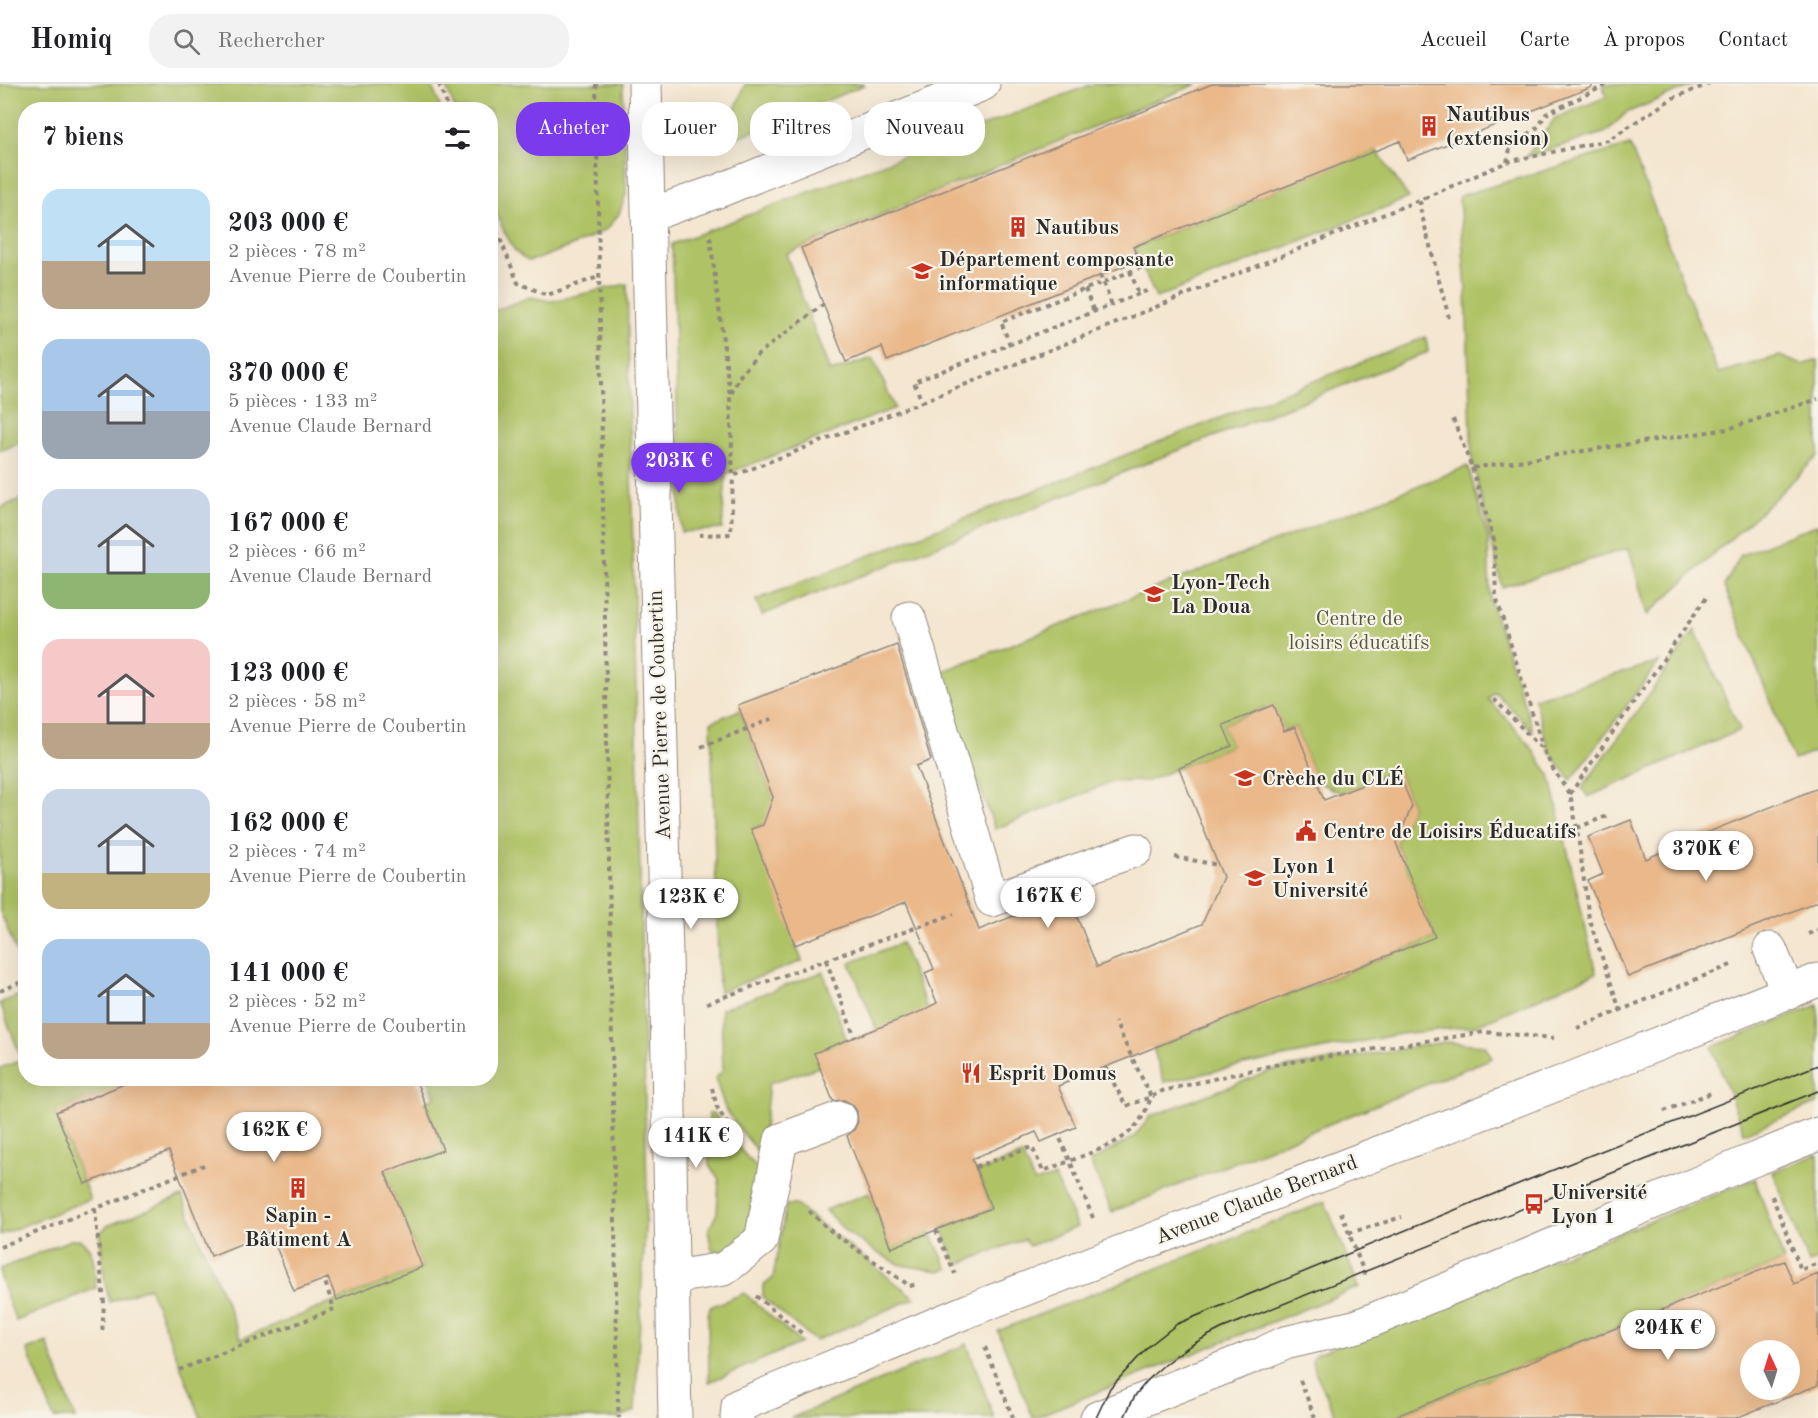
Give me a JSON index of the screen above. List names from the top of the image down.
{
  "streets": {
    "street": ["Avenue Pierre de Coubertin", "Avenue Claude Bernard"]
  },
  "parks": ["Centre de loisirs éducatifs"],
  "places": {
    "building": ["Nautibus (extension)", "Nautibus", "Sapin - Bâtiment A"],
    "school or university": [
      "Département composante informatique",
      "Lyon-Tech La Doua",
      "Crèche du CLÉ",
      "Lyon 1 Université"
    ],
    "public building": ["Centre de Loisirs Éducatifs"],
    "restaurant": ["Esprit Domus"],
    "bus stop": ["Université Lyon 1"]
  },
  "north": "top",
  "page": {
    "header": "Homiq",
    "search": "Rechercher",
    "nav": [
      "Accueil",
      "Carte",
      "À propos",
      "Contact"
    ],
    "chip": [
      "Acheter",
      "Louer",
      "Filtres",
      "Nouveau"
    ],
    "heading": "7 biens",
    "list": [
      {
        "name": "203 000 €",
        "note": "2 pièces · 78 m² · Avenue Pierre de Coubertin"
      },
      {
        "name": "370 000 €",
        "note": "5 pièces · 133 m² · Avenue Claude Bernard"
      },
      {
        "name": "167 000 €",
        "note": "2 pièces · 66 m² · Avenue Claude Bernard"
      },
      {
        "name": "123 000 €",
        "note": "2 pièces · 58 m² · Avenue Pierre de Coubertin"
      },
      {
        "name": "162 000 €",
        "note": "2 pièces · 74 m² · Avenue Pierre de Coubertin"
      },
      {
        "name": "141 000 €",
        "note": "2 pièces · 52 m² · Avenue Pierre de Coubertin"
      }
    ],
    "price": [
      "203K €",
      "370K €",
      "167K €",
      "123K €",
      "162K €",
      "141K €",
      "204K €"
    ]
  }
}
